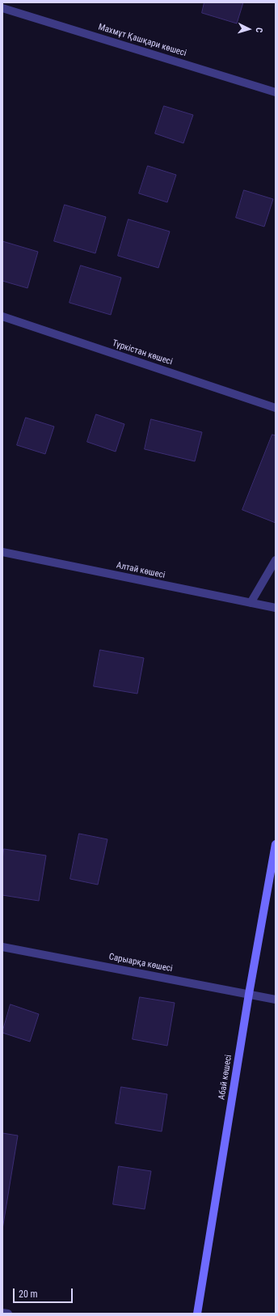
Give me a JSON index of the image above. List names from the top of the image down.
{
  "streets": {
    "main road": ["Абай көшесі"],
    "street": [
      "Махмұт Қашқари көшесі",
      "Түркістан көшесі",
      "Алтай көшесі",
      "Сарыарқа көшесі"
    ]
  },
  "crossings": [
    ["Сарыарқа көшесі", "Абай көшесі"]
  ],
  "scale_bar": "20 m",
  "north": "right"
}
